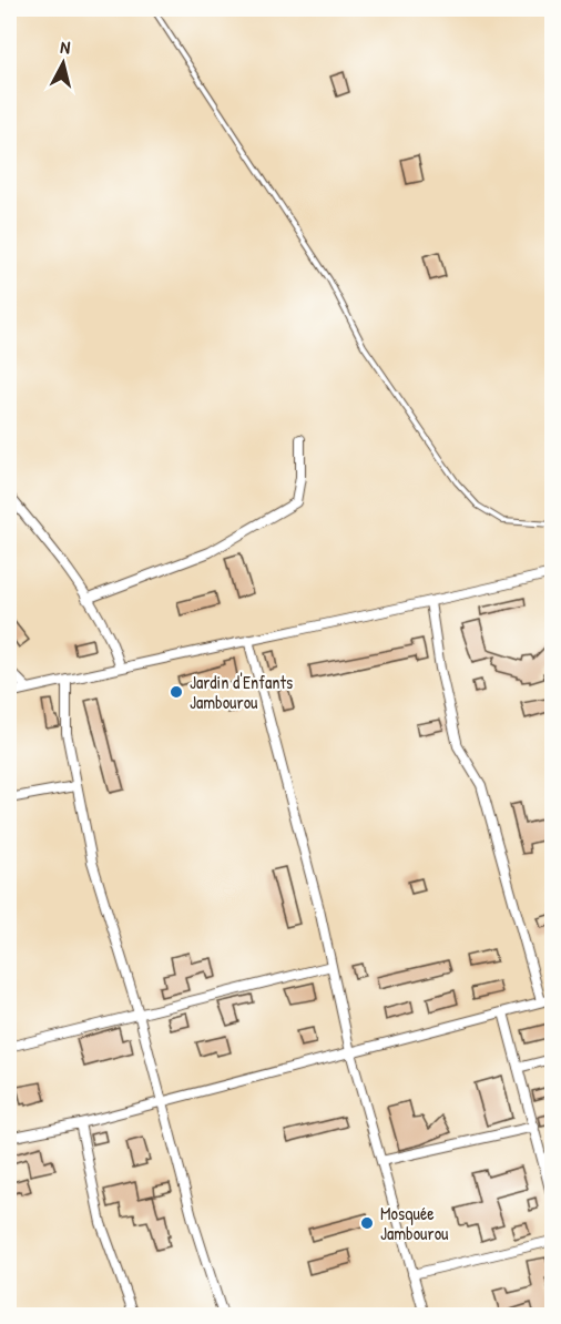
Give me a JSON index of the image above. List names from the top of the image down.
{
  "places": ["Jardin d'Enfants Jambourou", "Mosquée Jambourou"],
  "north": "top"
}
